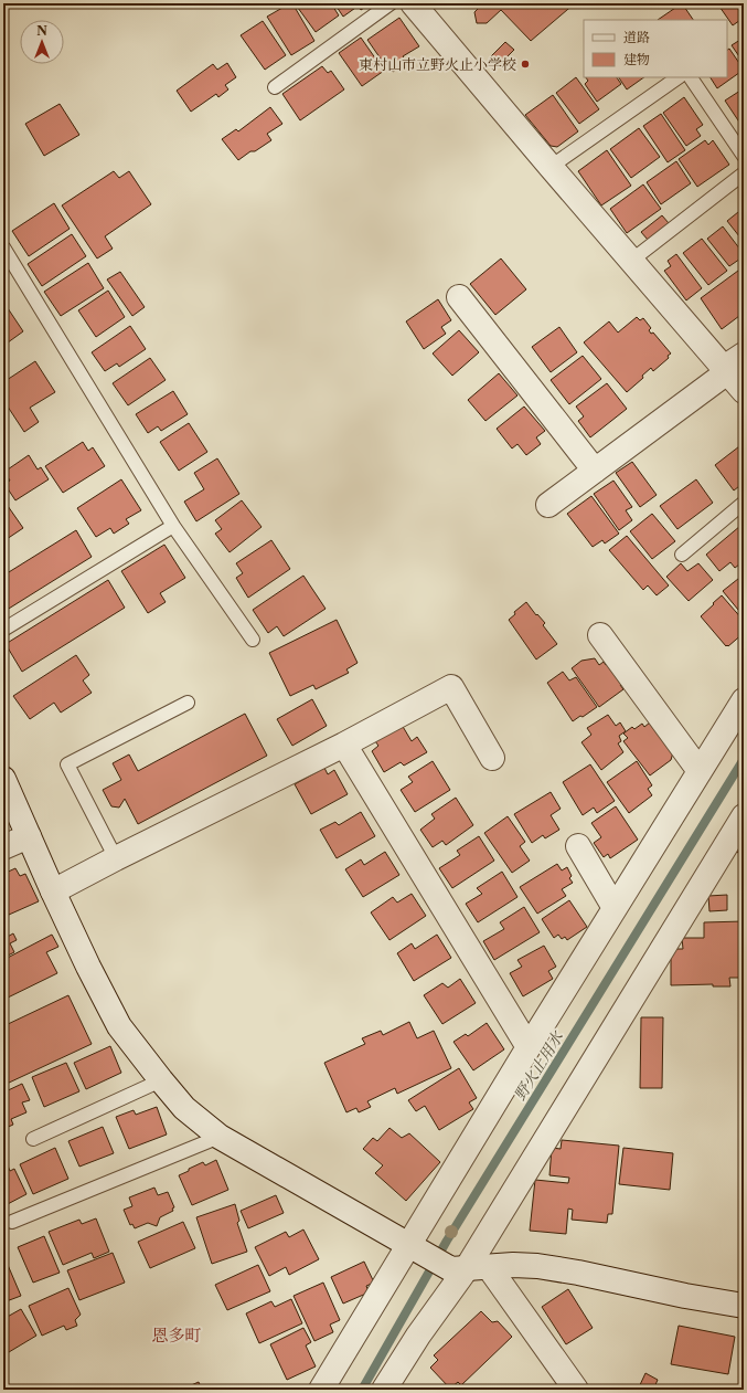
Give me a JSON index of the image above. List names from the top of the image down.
{
  "districts": ["恩多町"],
  "water": ["野火止用水"],
  "places": ["東村山市立野火止小学校"],
  "legend": ["道路", "建物"],
  "north": "top"
}
